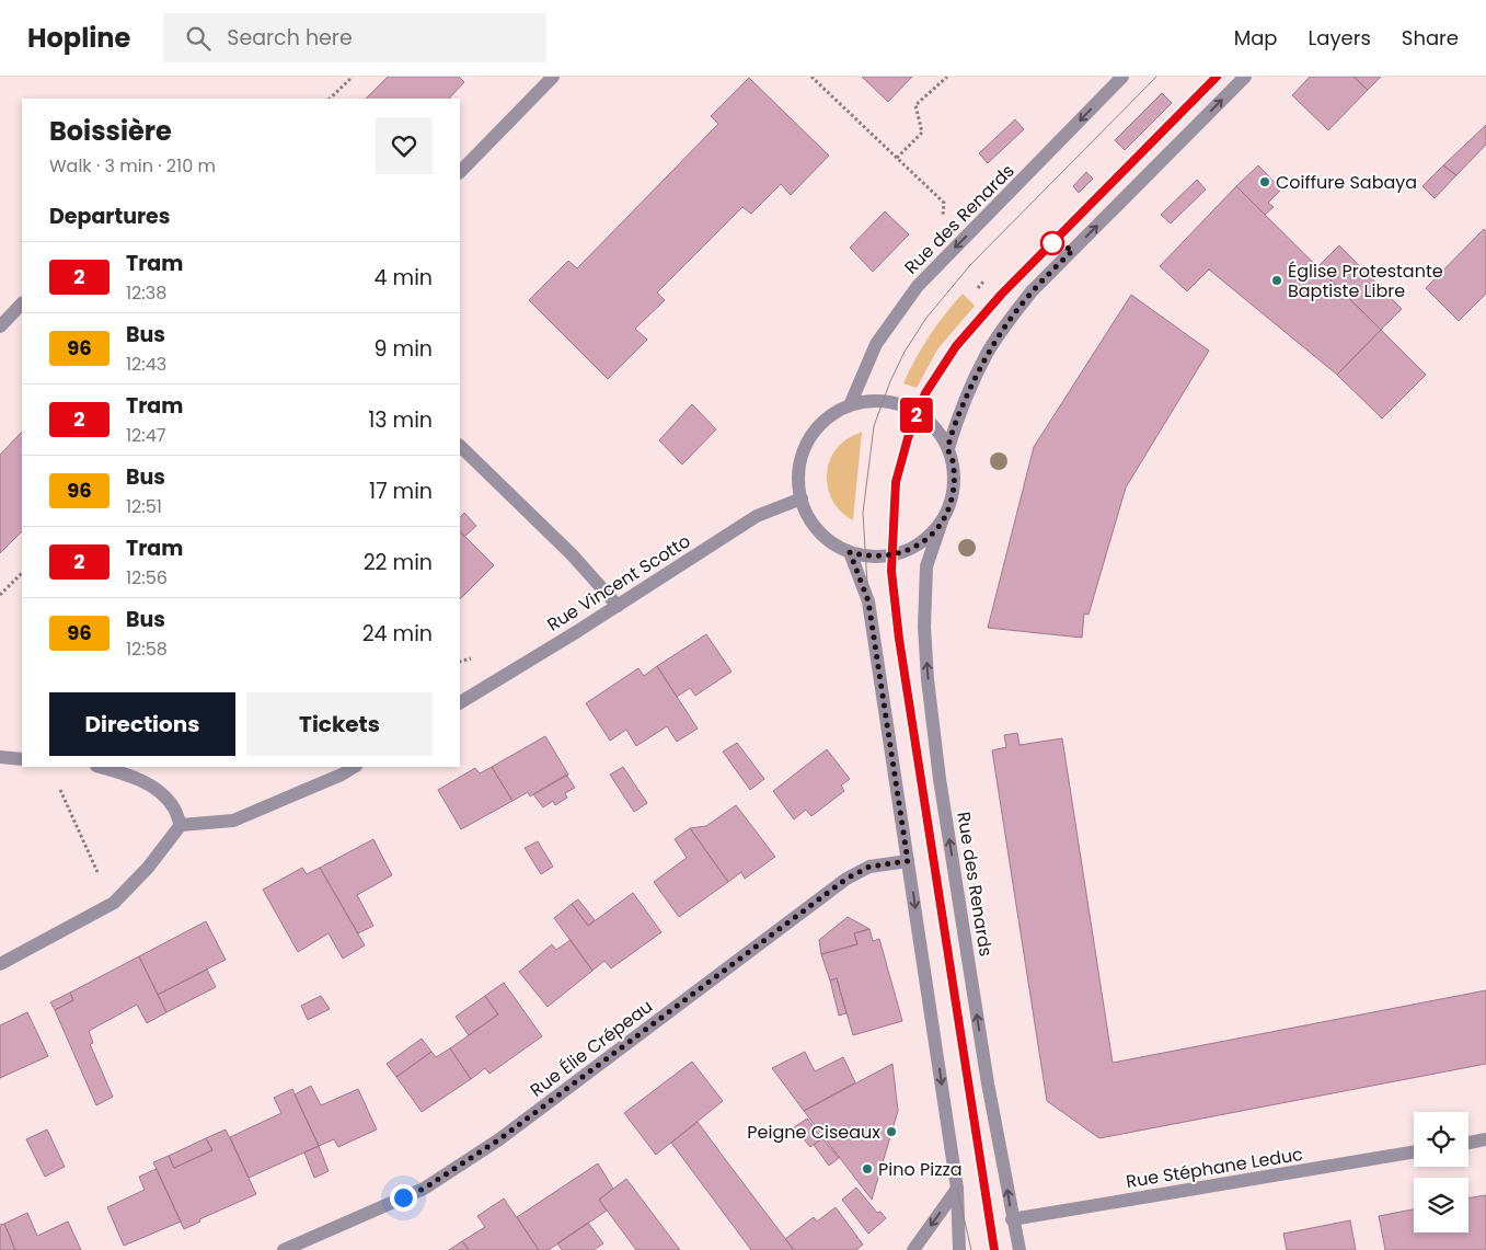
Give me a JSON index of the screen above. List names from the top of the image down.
{
  "streets": {
    "street": [
      "Rue des Renards",
      "Rue Vincent Scotto",
      "Rue Élie Crépeau",
      "Rue Stéphane Leduc"
    ]
  },
  "crossings": [
    ["Rue des Renards", "Rue Vincent Scotto"],
    ["Rue des Renards", "Rue Stéphane Leduc"]
  ],
  "places": [
    "Coiffure Sabaya",
    "Église Protestante Baptiste Libre",
    "Peigne Ciseaux",
    "Pino Pizza"
  ],
  "lines": ["tram line 2"],
  "page": {
    "header": "Hopline",
    "search": "Search here",
    "nav": ["Map", "Layers", "Share"],
    "on_map": "2",
    "heading": [
      ["Boissière", "Walk · 3 min · 210 m"],
      "Departures"
    ],
    "list": [
      {
        "mark": "2",
        "name": "Tram",
        "note": "12:38",
        "value": "4 min"
      },
      {
        "mark": "96",
        "name": "Bus",
        "note": "12:43",
        "value": "9 min"
      },
      {
        "mark": "2",
        "name": "Tram",
        "note": "12:47",
        "value": "13 min"
      },
      {
        "mark": "96",
        "name": "Bus",
        "note": "12:51",
        "value": "17 min"
      },
      {
        "mark": "2",
        "name": "Tram",
        "note": "12:56",
        "value": "22 min"
      },
      {
        "mark": "96",
        "name": "Bus",
        "note": "12:58",
        "value": "24 min"
      }
    ],
    "buttons": ["Directions", "Tickets"]
  }
}
